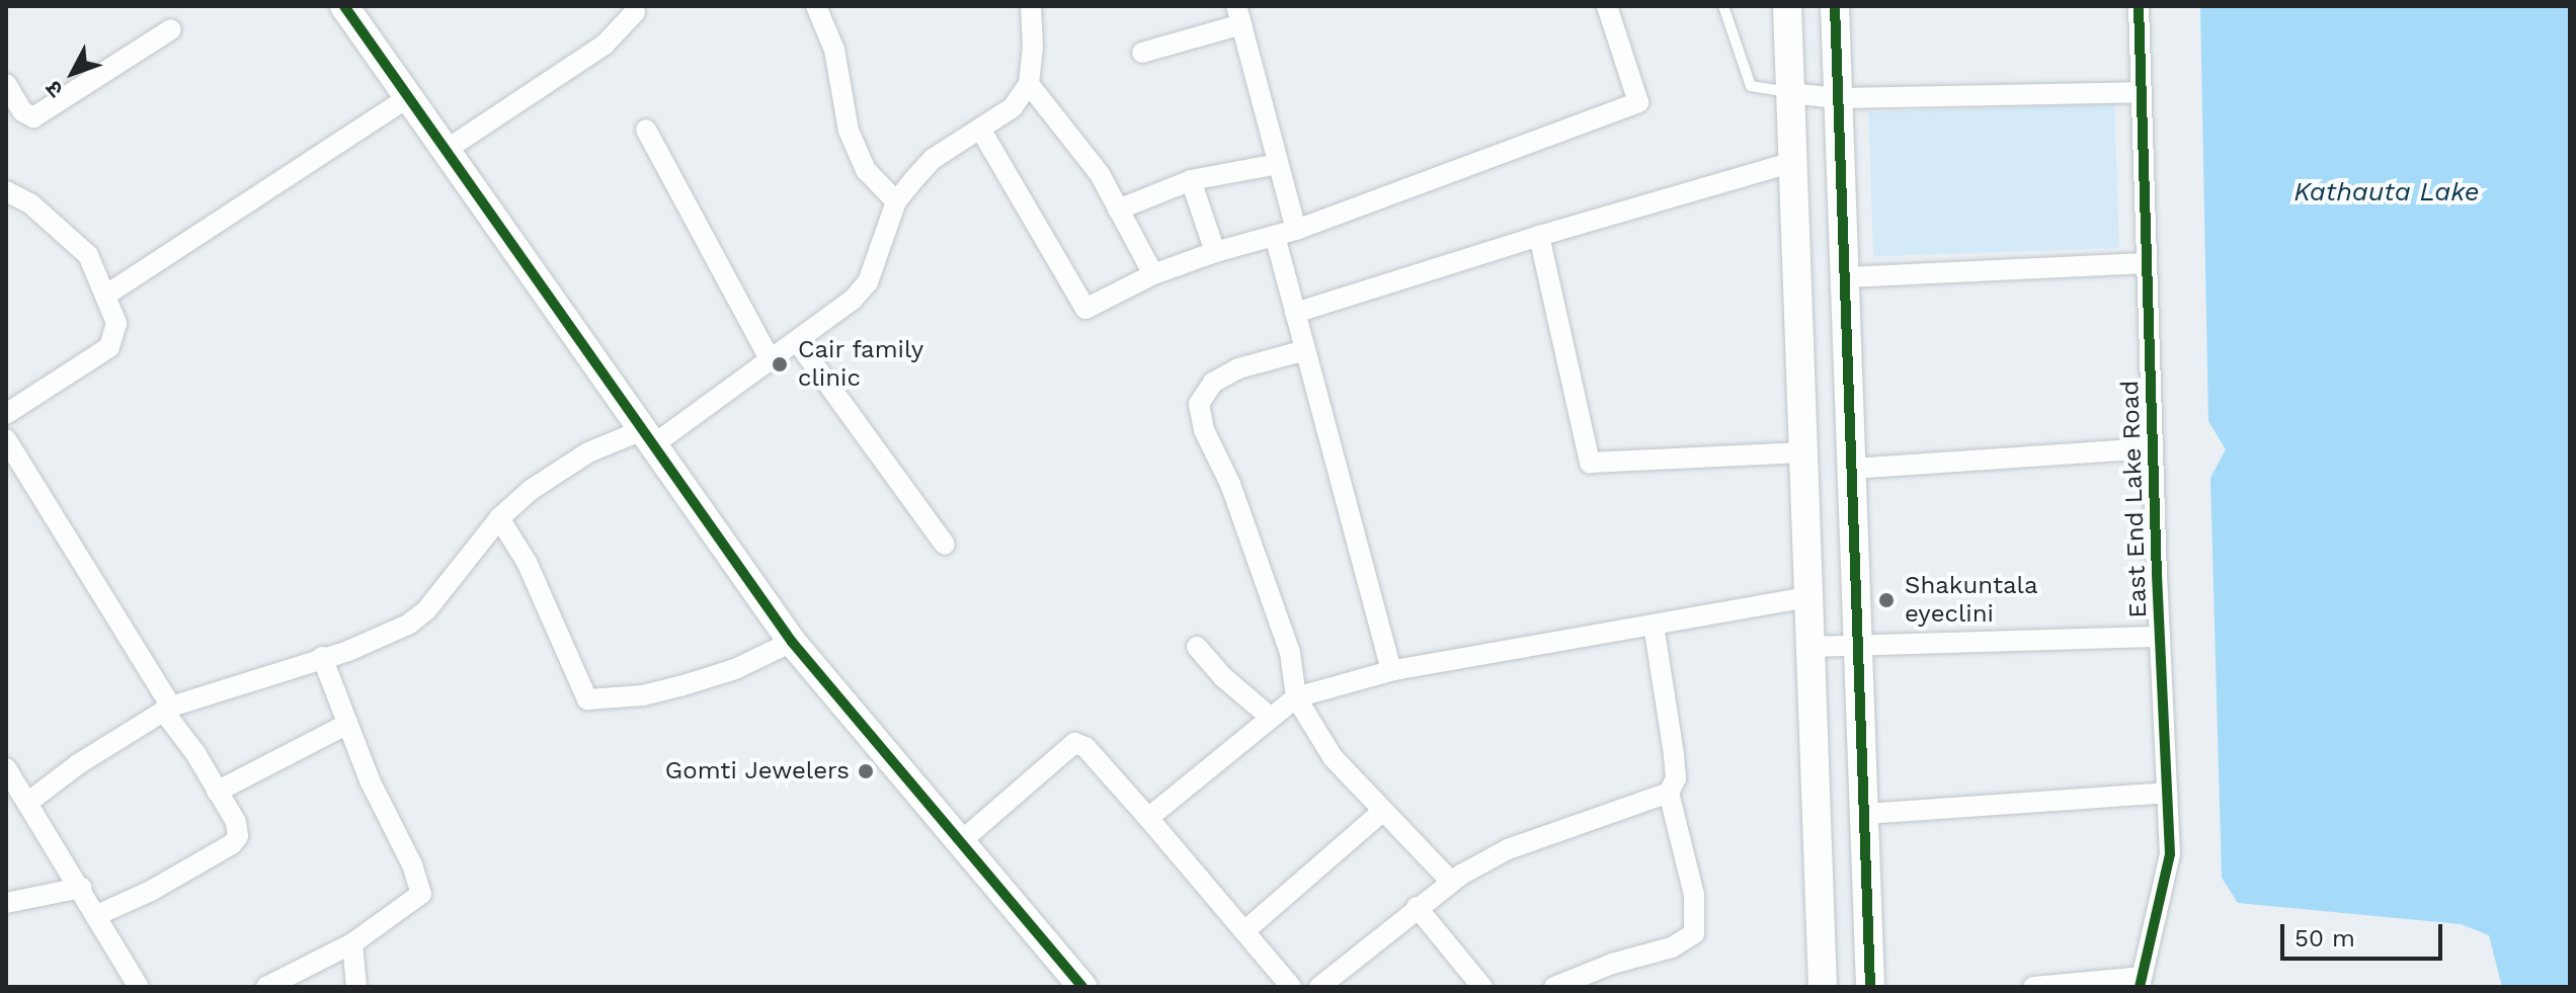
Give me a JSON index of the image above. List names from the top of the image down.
{
  "streets": {
    "street": ["East End Lake Road"]
  },
  "water": ["Kathauta Lake"],
  "places": ["Cair family clinic", "Shakuntala eyeclini", "Gomti Jewelers"],
  "scale_bar": "50 m",
  "north": "bottom left"
}
